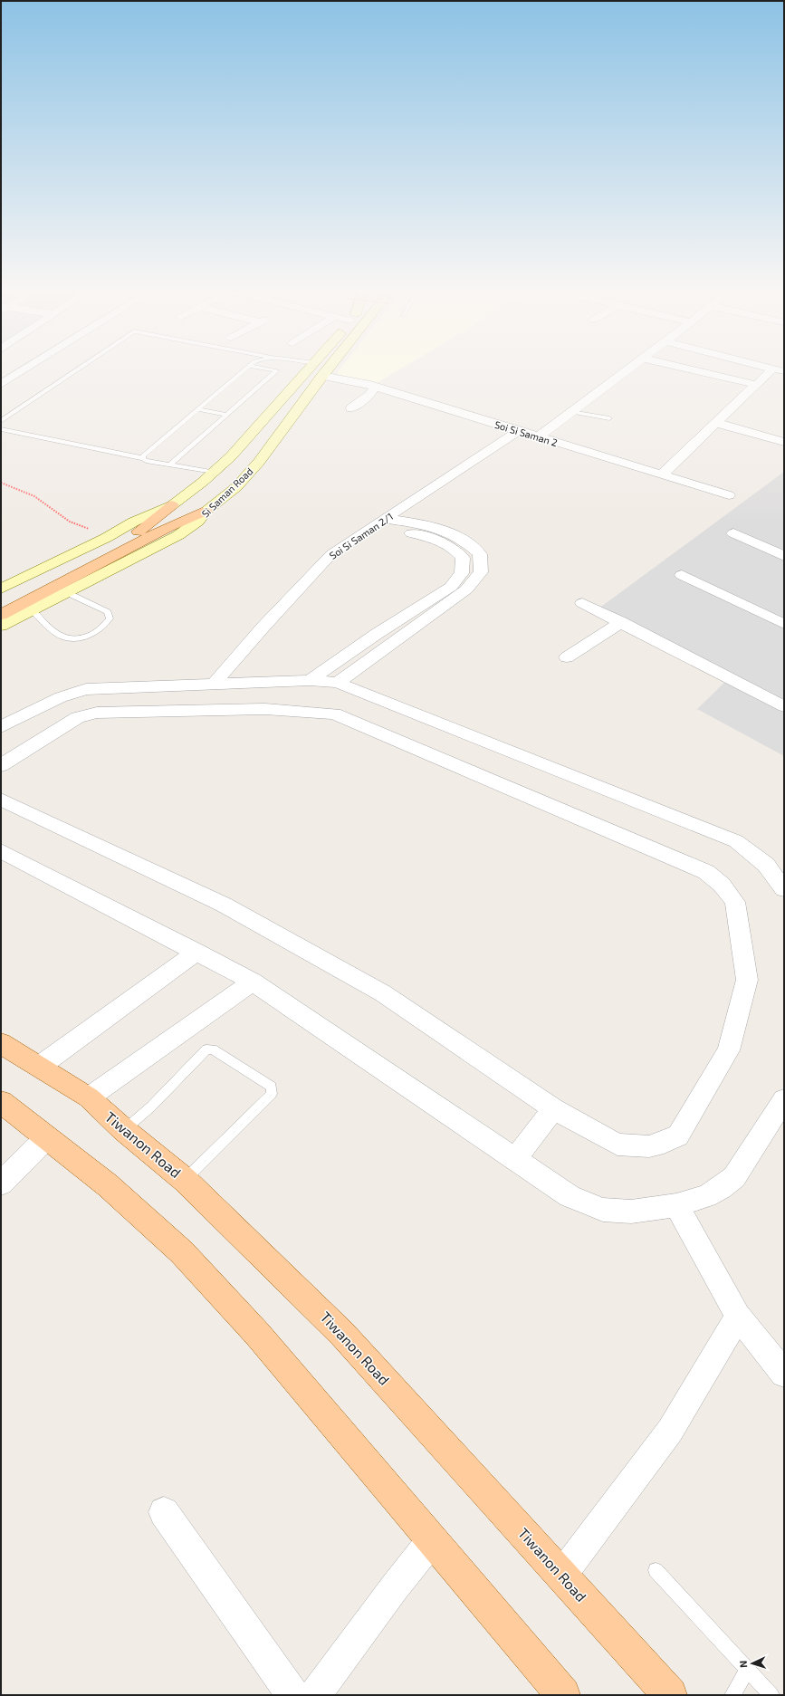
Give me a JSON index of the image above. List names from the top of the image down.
{
  "streets": {
    "main road": ["Si Saman Road", "Tiwanon Road"],
    "street": ["Soi Si Saman 2", "Soi Si Saman 2/1"]
  },
  "crossings": [
    ["Soi Si Saman 2", "Si Saman Road"],
    ["Soi Si Saman 2", "Soi Si Saman 2/1"]
  ],
  "north": "left"
}
